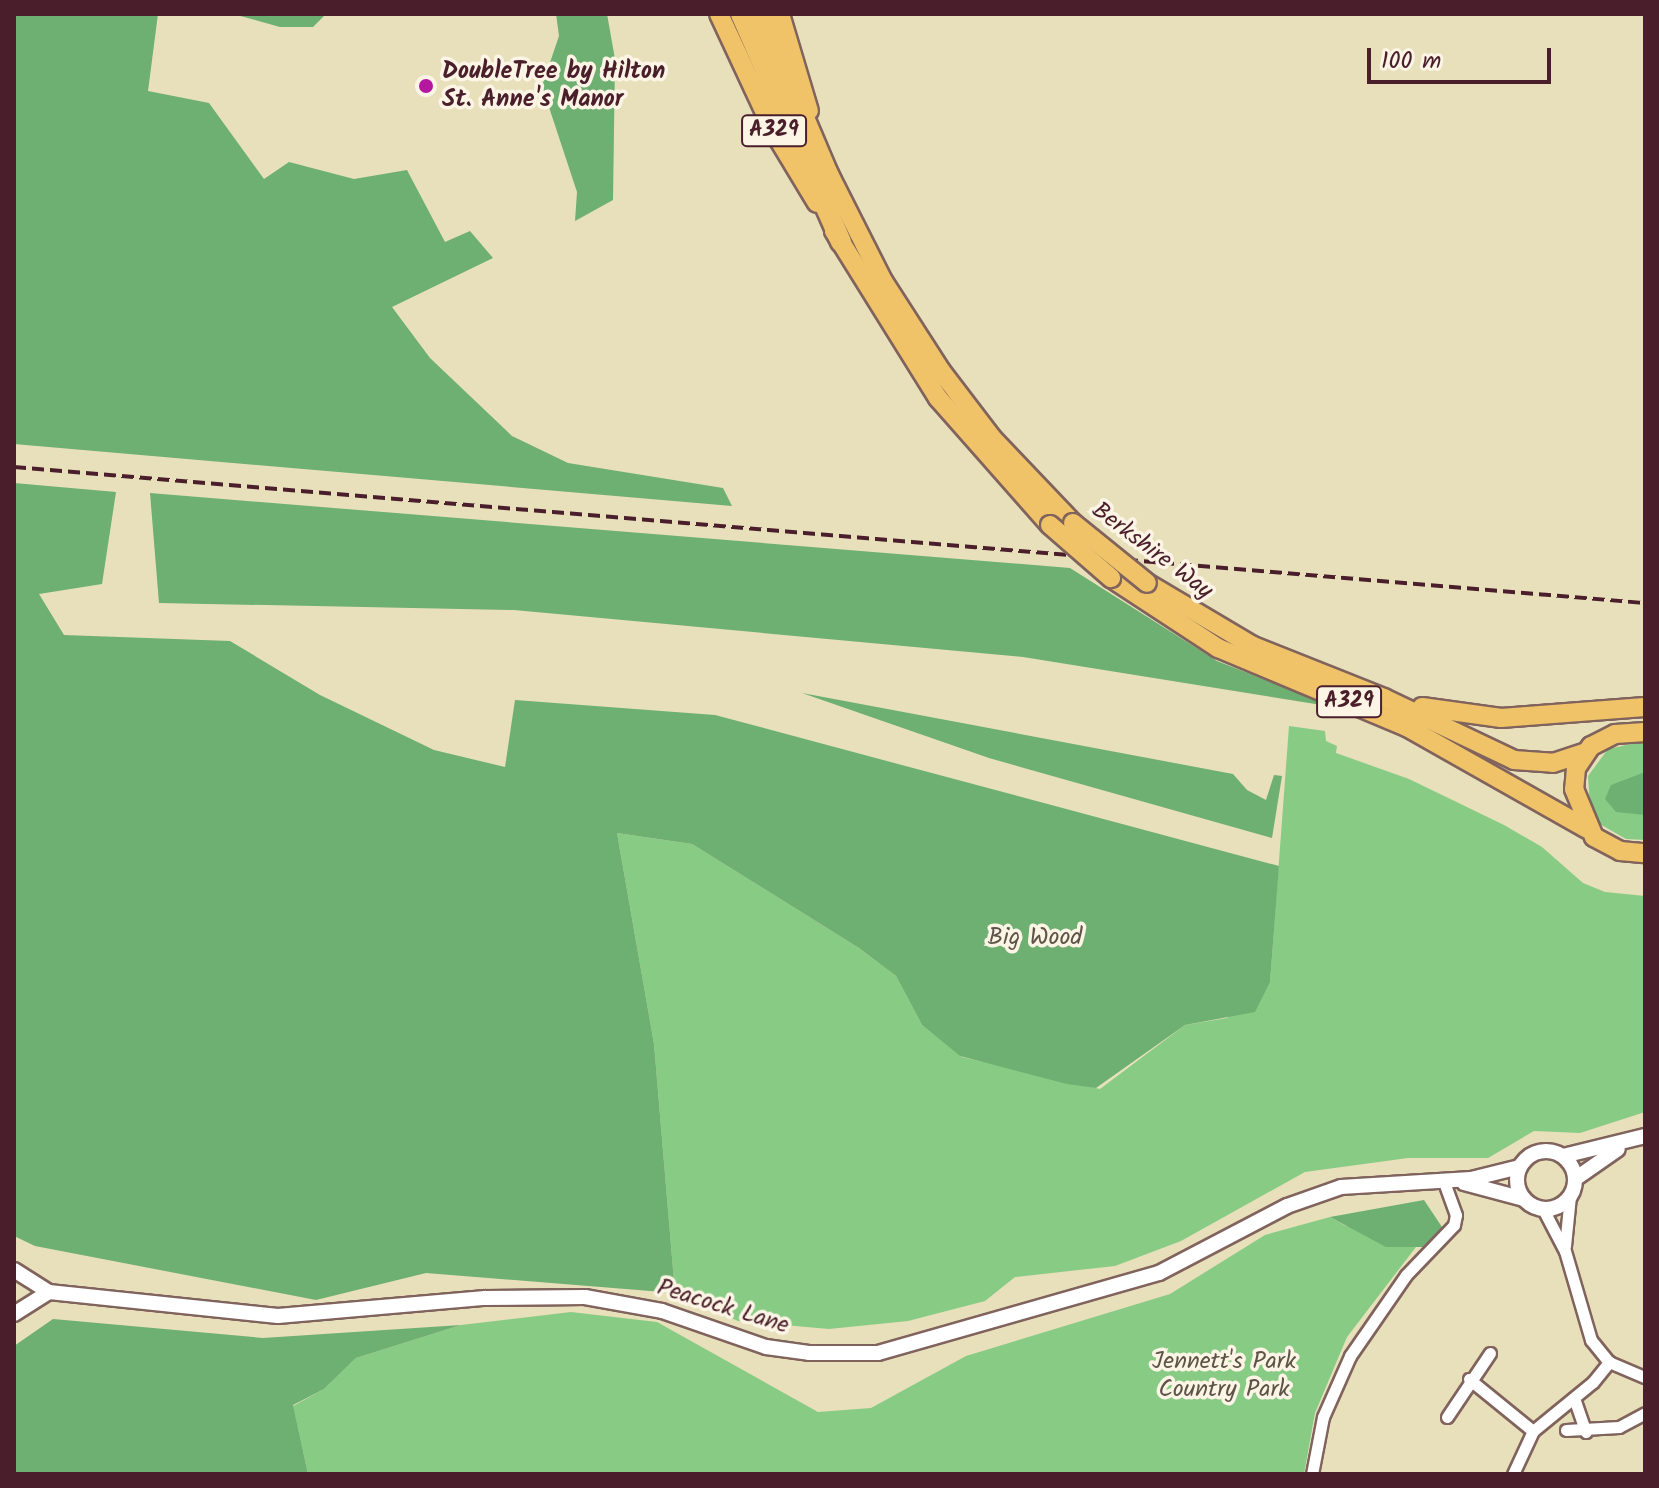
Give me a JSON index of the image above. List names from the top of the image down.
{
  "streets": {
    "highway": ["A329", "Berkshire Way"],
    "street": ["Peacock Lane"]
  },
  "crossings": [
    ["A329", "Berkshire Way"]
  ],
  "parks": ["Big Wood", "Jennett's Park Country Park"],
  "places": ["DoubleTree by Hilton St. Anne's Manor"],
  "scale_bar": "100 m"
}
